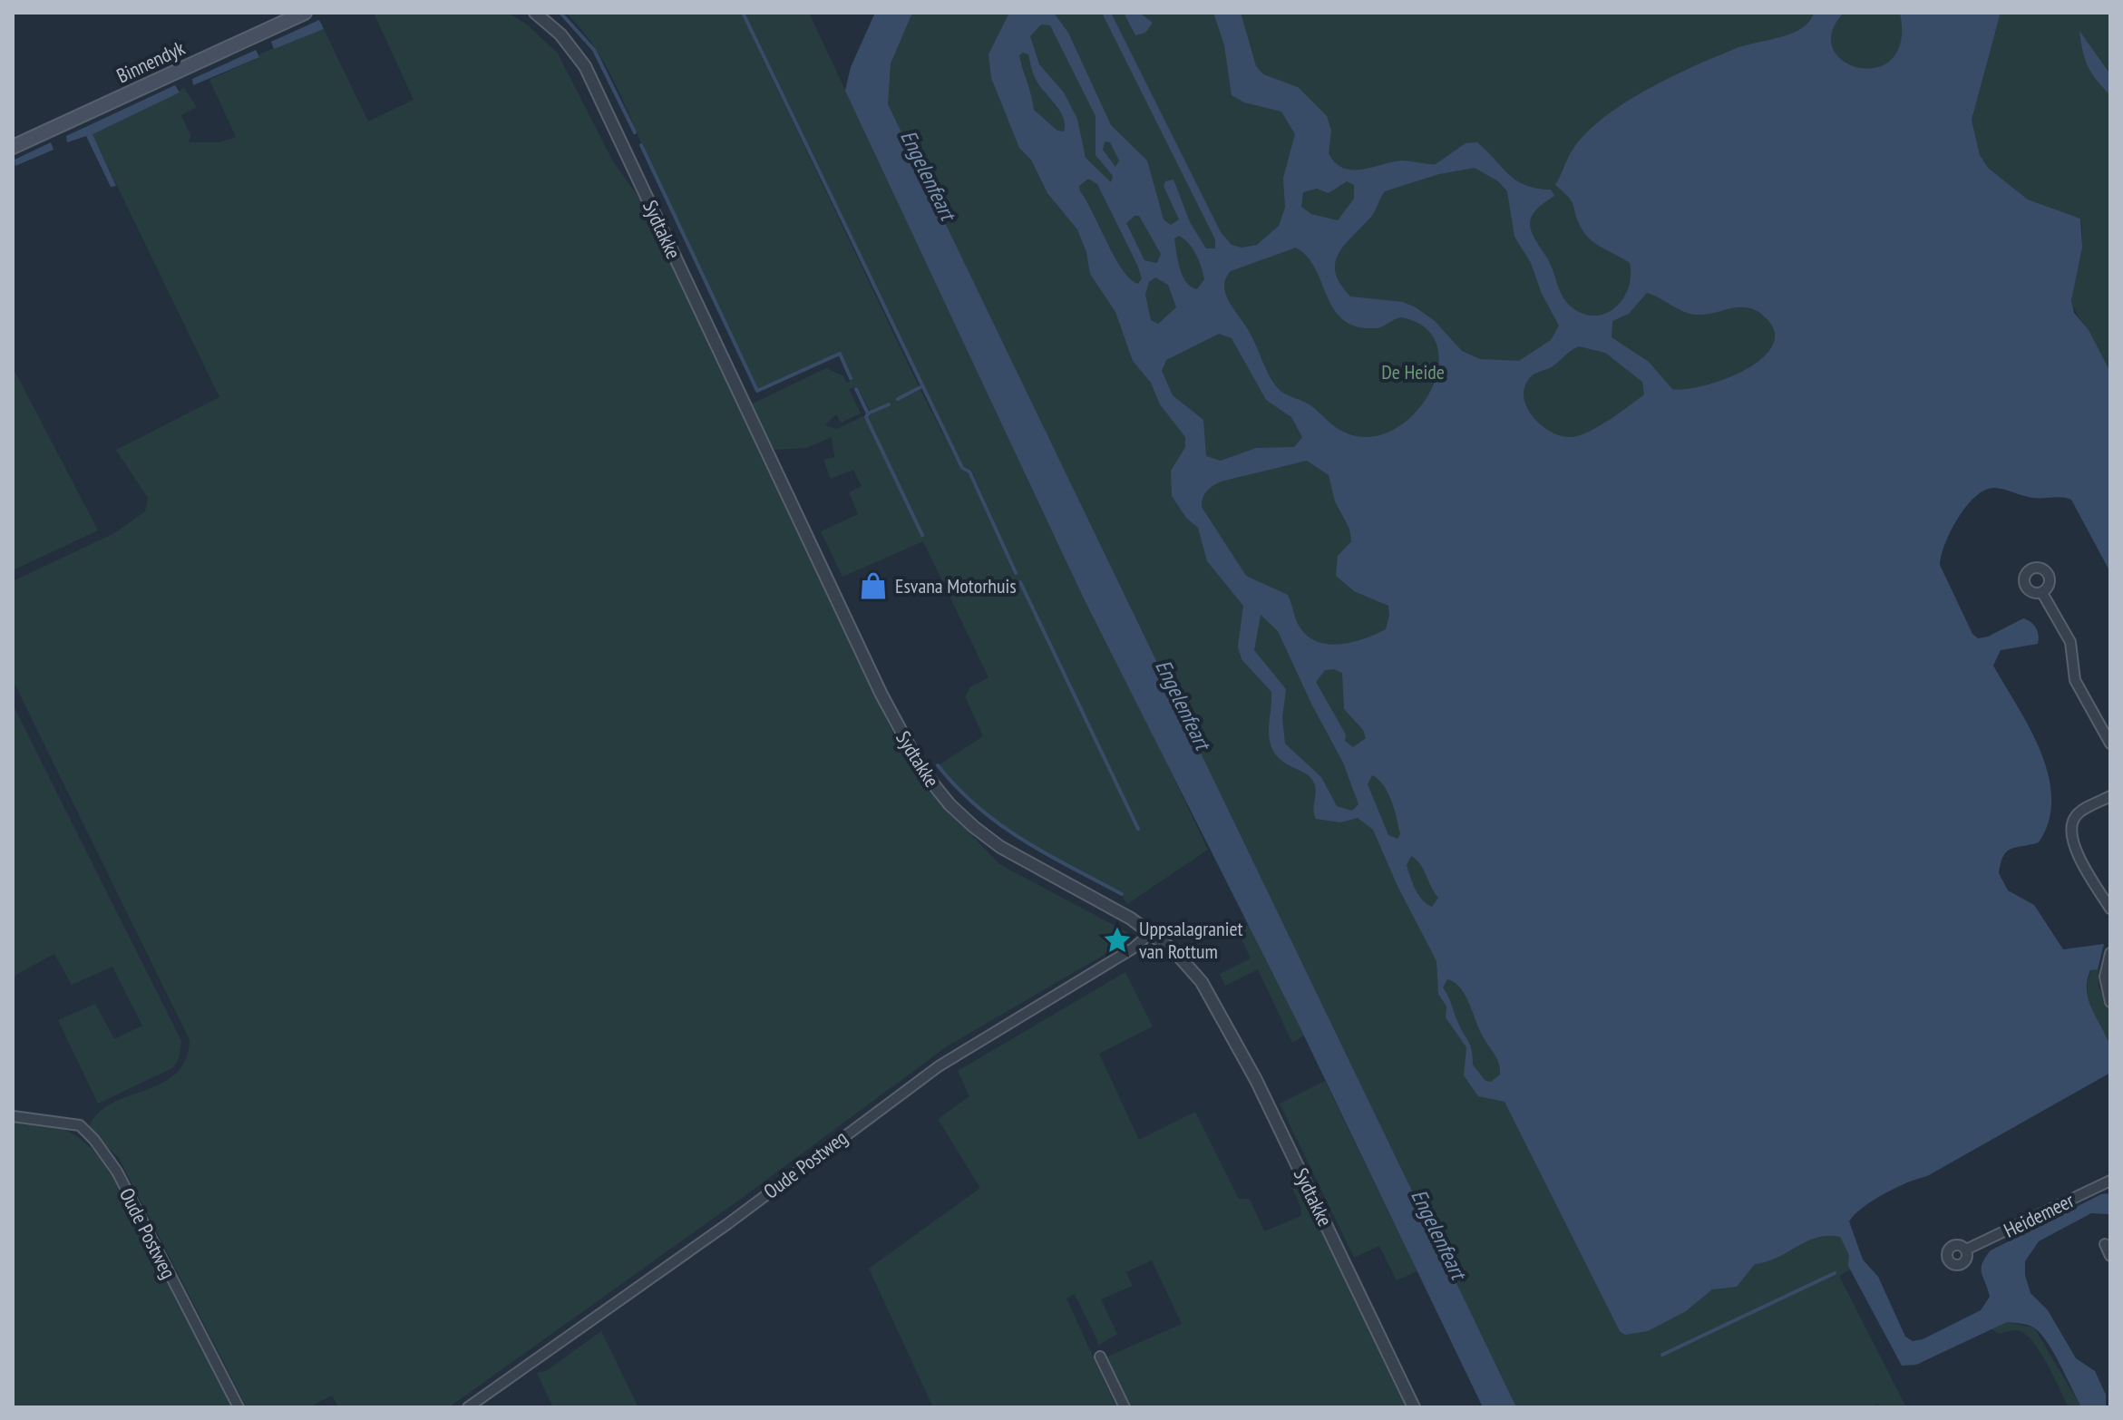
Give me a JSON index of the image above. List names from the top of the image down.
{
  "streets": {
    "main road": ["Binnendyk"],
    "street": ["Sydtakke", "Oude Postweg", "Heidemeer"]
  },
  "crossings": [
    ["Sydtakke", "Oude Postweg"]
  ],
  "water": ["Engelenfeart"],
  "parks": ["De Heide"],
  "places": {
    "shop": ["Esvana Motorhuis"],
    "place": ["Uppsalagraniet van Rottum"]
  }
}
